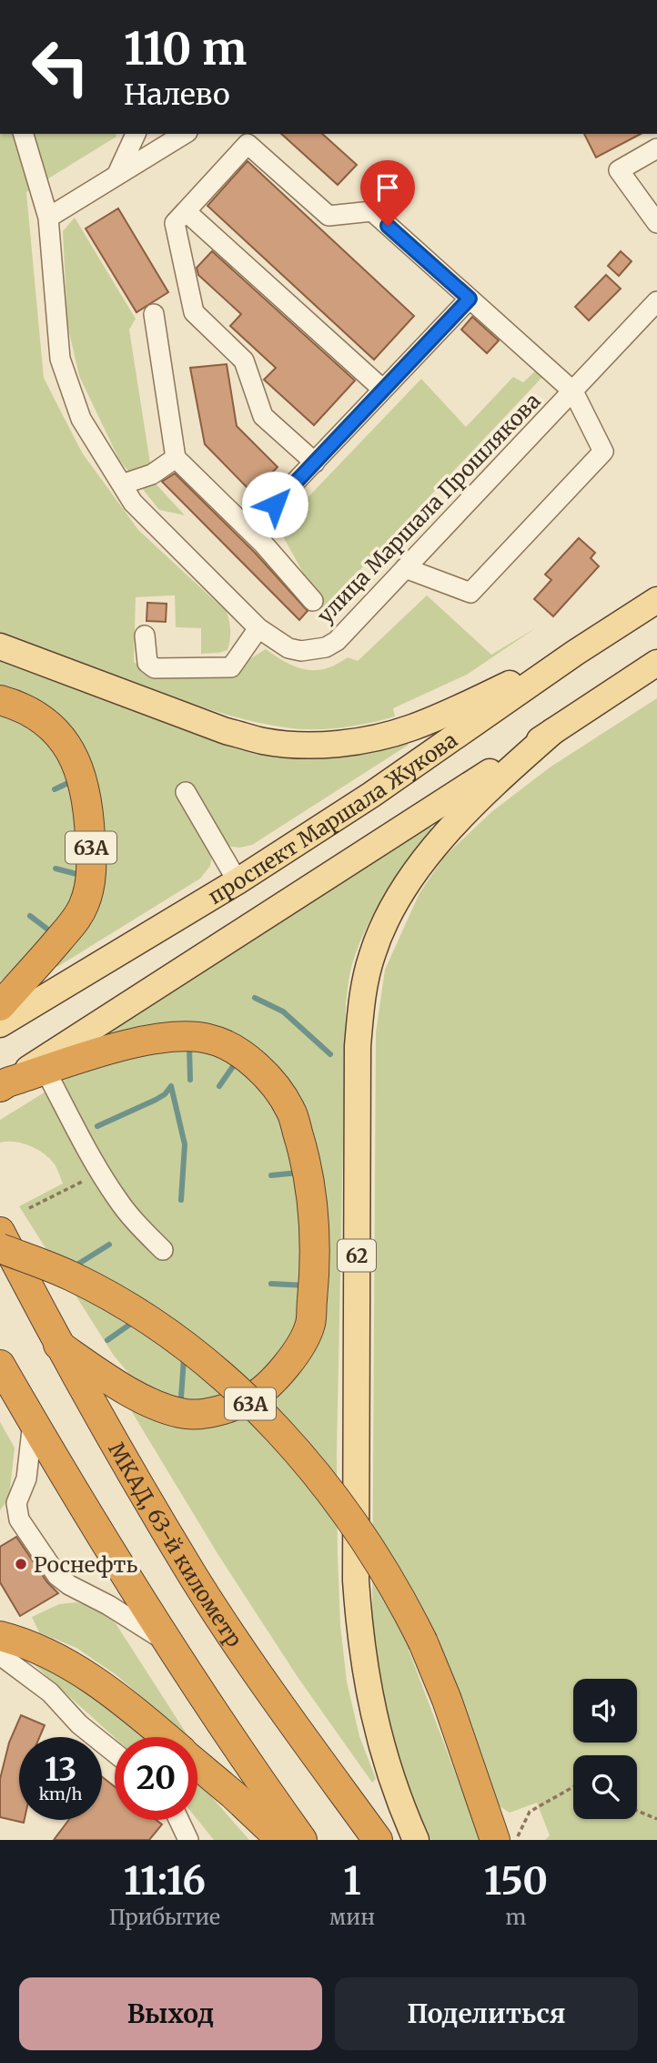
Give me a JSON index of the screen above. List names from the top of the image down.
{
  "streets": {
    "highway": ["63A", "МКАД, 63-й километр"],
    "main road": ["проспект Маршала Жукова", "62"],
    "street": ["улица Маршала Прошлякова"]
  },
  "places": ["Роснефть"],
  "page": {
    "turn": ["110 m", "Налево"],
    "speed": "13 km/h",
    "limit": "20",
    "eta": [
      "11:16",
      "Прибытие",
      "1",
      "мин",
      "150",
      "m"
    ],
    "buttons": ["Выход", "Поделиться"]
  }
}
